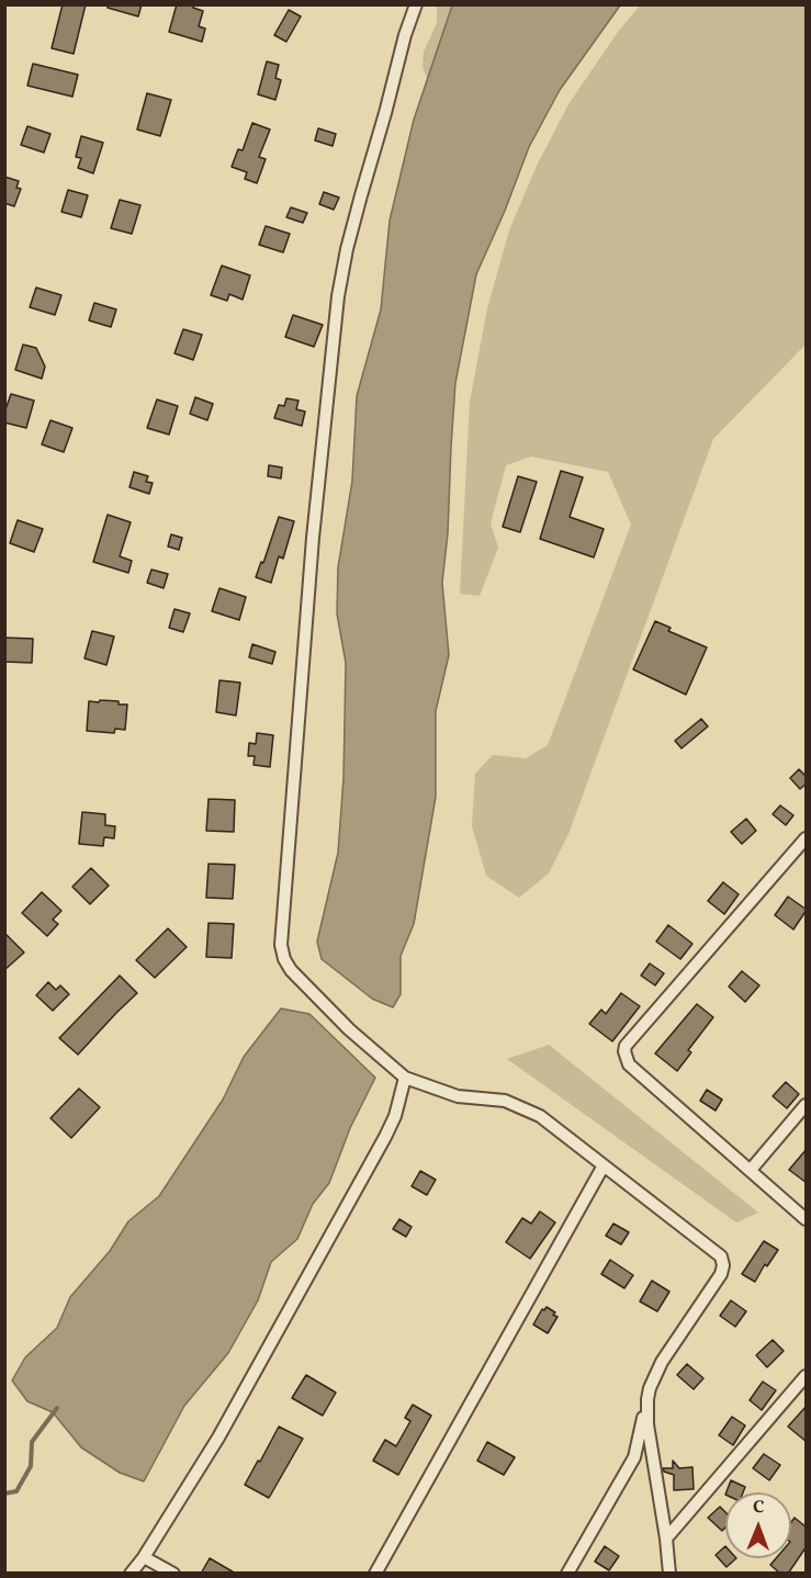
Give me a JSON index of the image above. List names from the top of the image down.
{
  "north": "top"
}
